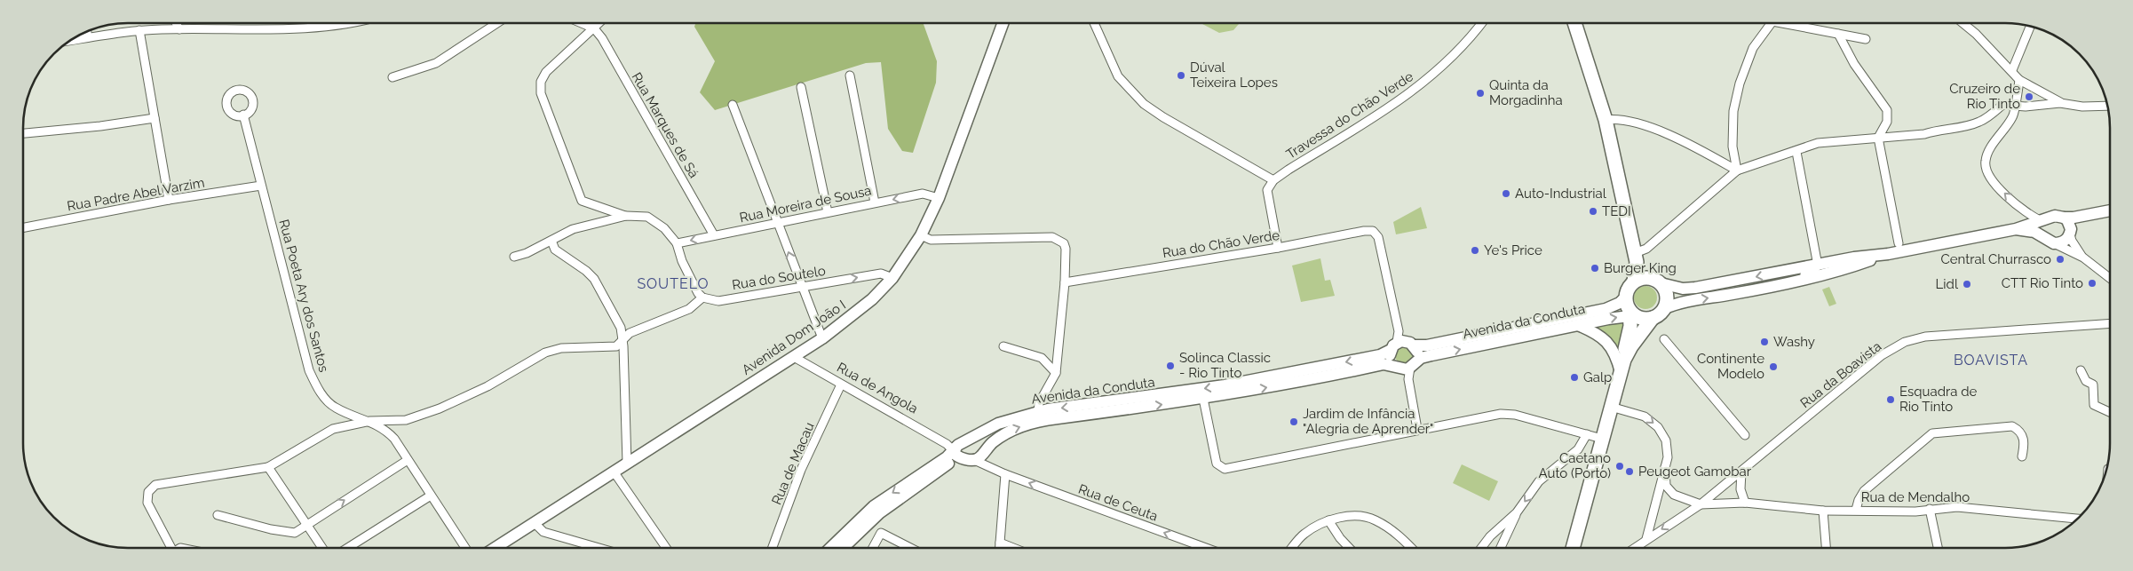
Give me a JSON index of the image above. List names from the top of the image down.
{
  "streets": {
    "main road": ["Avenida da Conduta", "Avenida Dom João I", "Rua de Angola"],
    "street": [
      "Travessa do Chão Verde",
      "Rua Marques de Sá",
      "Rua Padre Abel Varzim",
      "Rua Moreira de Sousa",
      "Rua do Chão Verde",
      "Rua do Soutelo",
      "Rua Poeta Ary dos Santos",
      "Rua da Boavista",
      "Rua de Macau",
      "Rua de Mendalho",
      "Rua de Ceuta"
    ]
  },
  "crossings": [
    ["Rua Marques de Sá", "Rua Moreira de Sousa"],
    ["Rua Padre Abel Varzim", "Rua Poeta Ary dos Santos"],
    ["Rua Moreira de Sousa", "Avenida Dom João I"],
    ["Rua do Chão Verde", "Avenida da Conduta"],
    ["Rua do Soutelo", "Avenida Dom João I"],
    ["Avenida da Conduta", "Rua de Angola"],
    ["Avenida Dom João I", "Rua de Angola"],
    ["Rua da Boavista", "Rua de Mendalho"],
    ["Rua de Angola", "Rua de Macau"],
    ["Rua de Angola", "Rua de Ceuta"]
  ],
  "one_way": ["Rua Moreira de Sousa", "Rua do Soutelo", "Rua de Ceuta"],
  "districts": ["SOUTELO", "BOAVISTA"],
  "places": [
    "Dúval Teixeira Lopes",
    "Quinta da Morgadinha",
    "Cruzeiro de Rio Tinto",
    "Auto-Industrial",
    "TEDI",
    "Ye's Price",
    "Central Churrasco",
    "Burger King",
    "CTT Rio Tinto",
    "Lidl",
    "Washy",
    "Solinca Classic - Rio Tinto",
    "Continente Modelo",
    "Galp",
    "Esquadra de Rio Tinto",
    "Jardim de Infância \"Alegria de Aprender\"",
    "Caetano Auto (Porto)",
    "Peugeot Gamobar"
  ]
}
